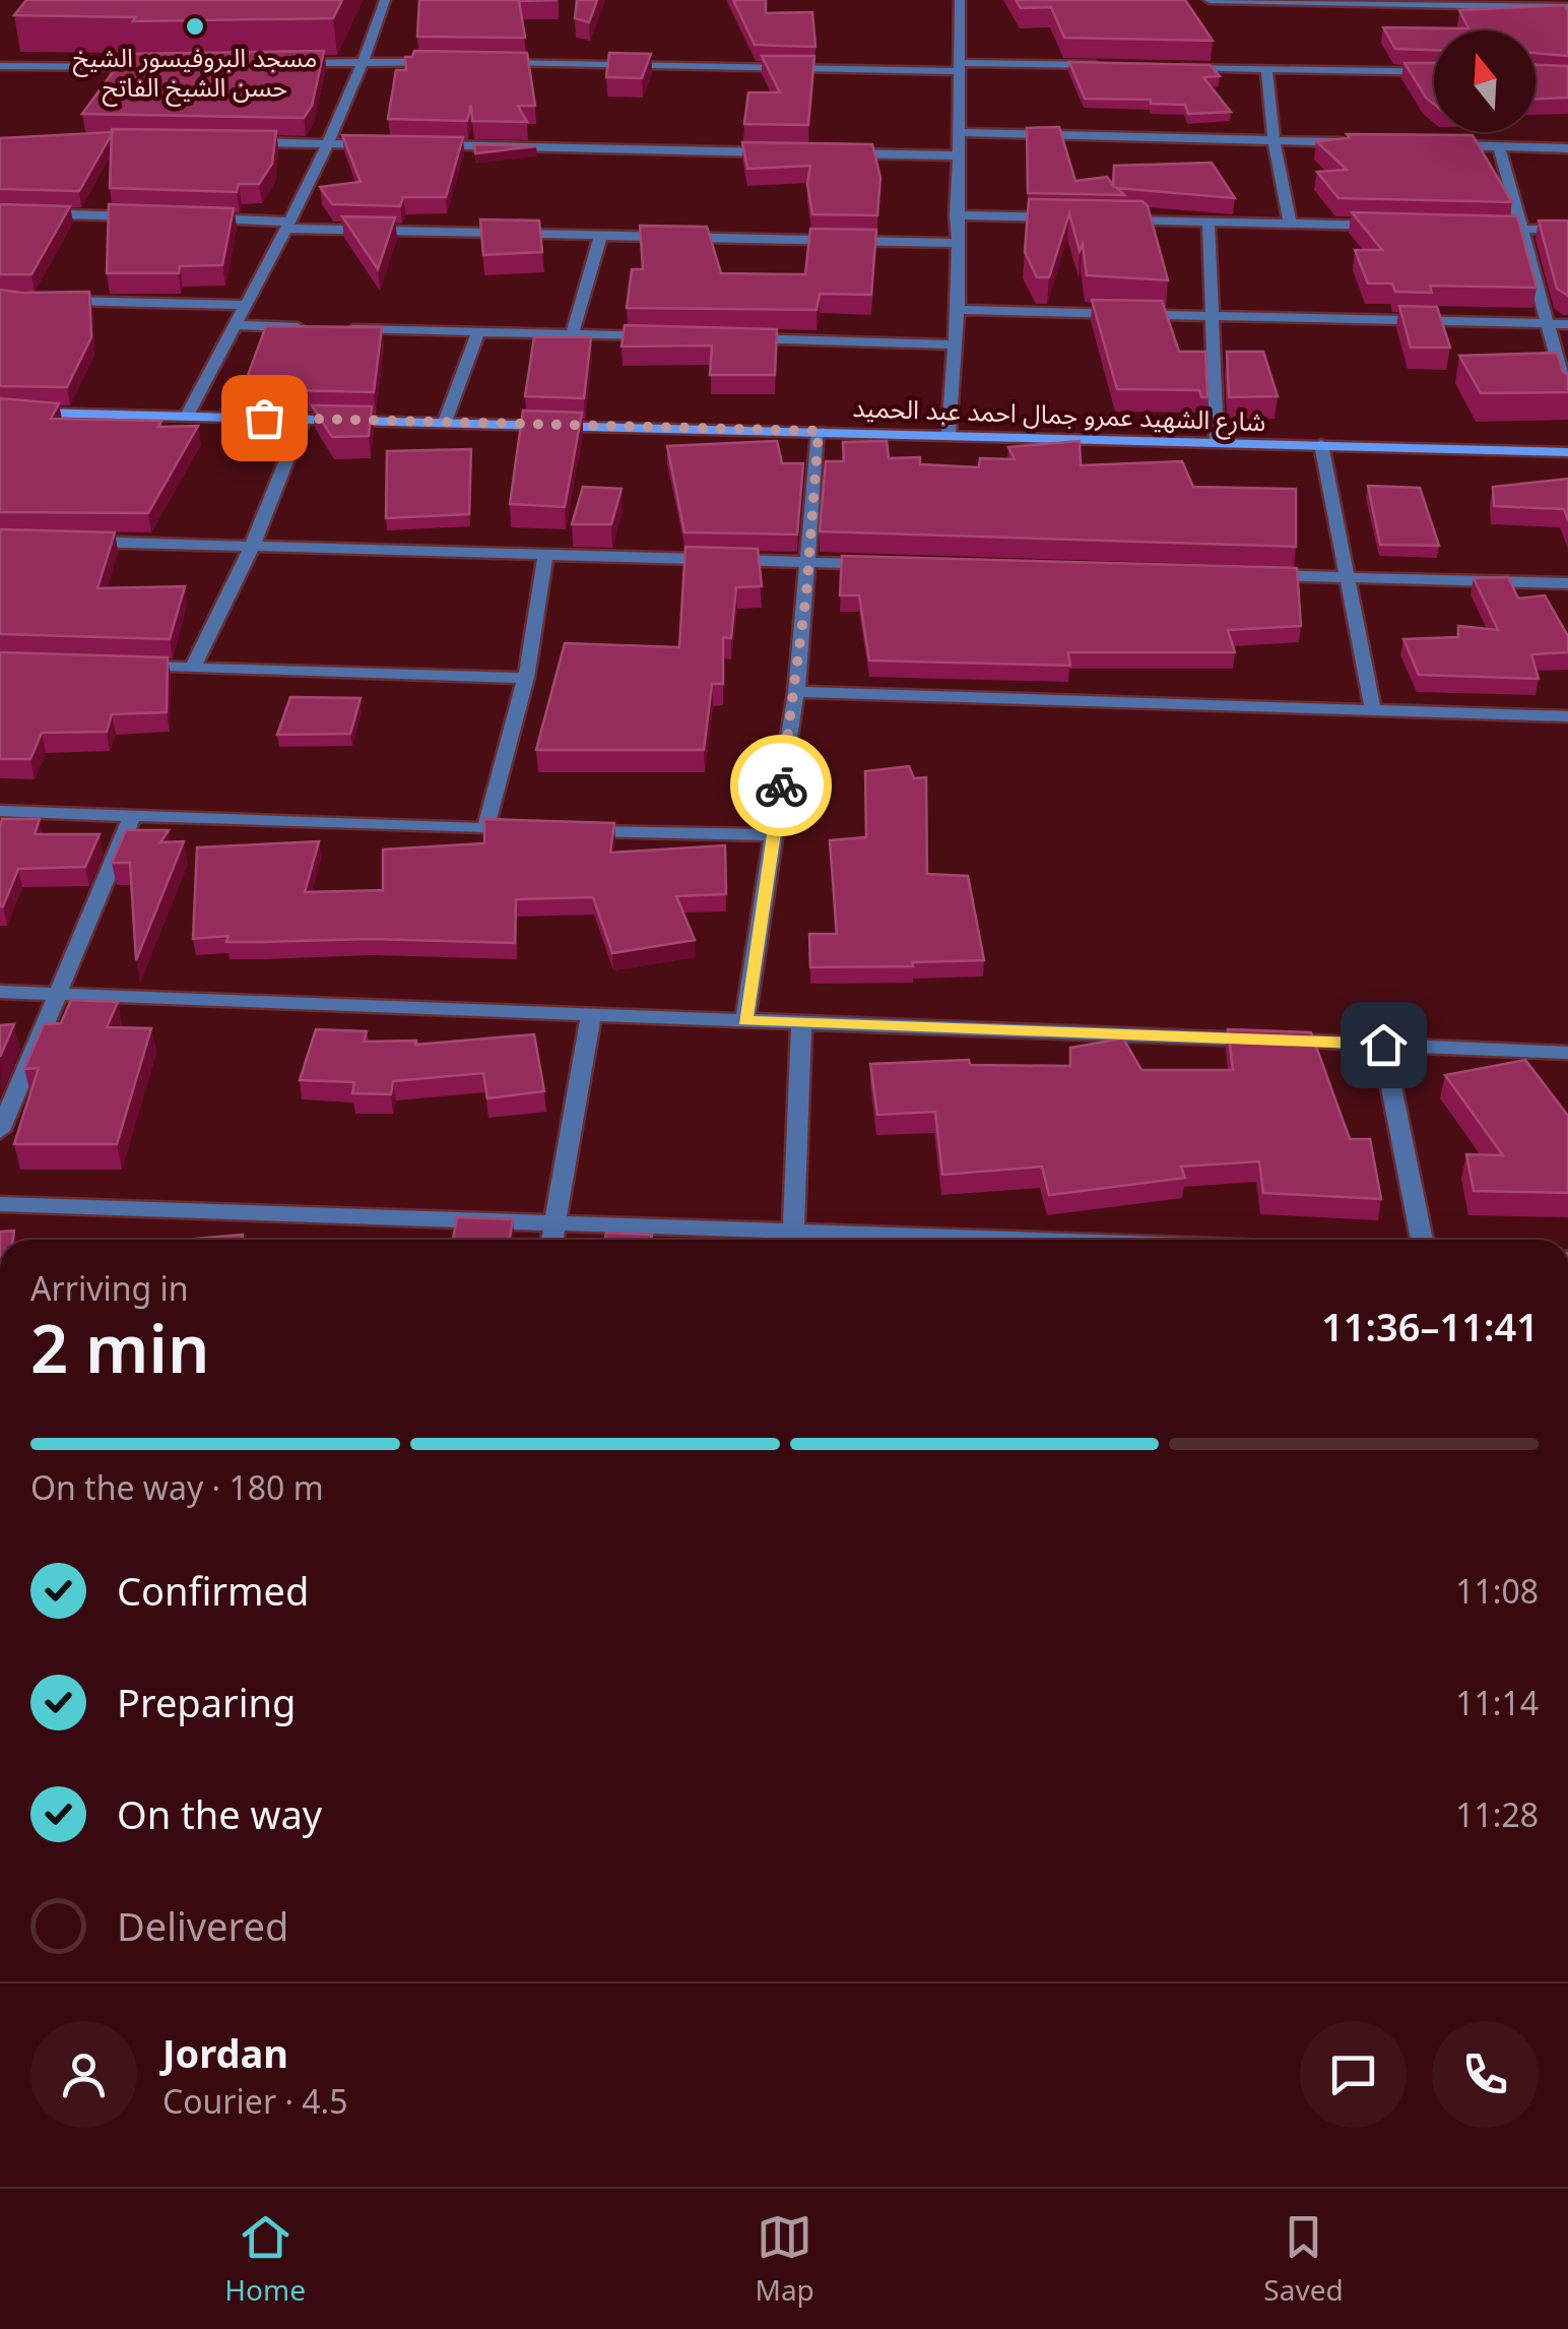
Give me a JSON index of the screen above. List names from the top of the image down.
{
  "streets": {
    "street": ["شارع الشهيد عمرو جمال احمد عبد الحميد"]
  },
  "places": ["مسجد البروفيسور الشيخ حسن الشيخ الفاتح"],
  "north": "top",
  "page": {
    "heading": ["2 min", "Arriving in", "11:36–11:41"],
    "panel": ["Jordan", "Courier · 4.5"],
    "bar": "On the way · 180 m",
    "list": [
      ["Confirmed", "11:08"],
      ["Preparing", "11:14"],
      ["On the way", "11:28"],
      "Delivered"
    ],
    "tabs": ["Home", "Map", "Saved"]
  }
}
